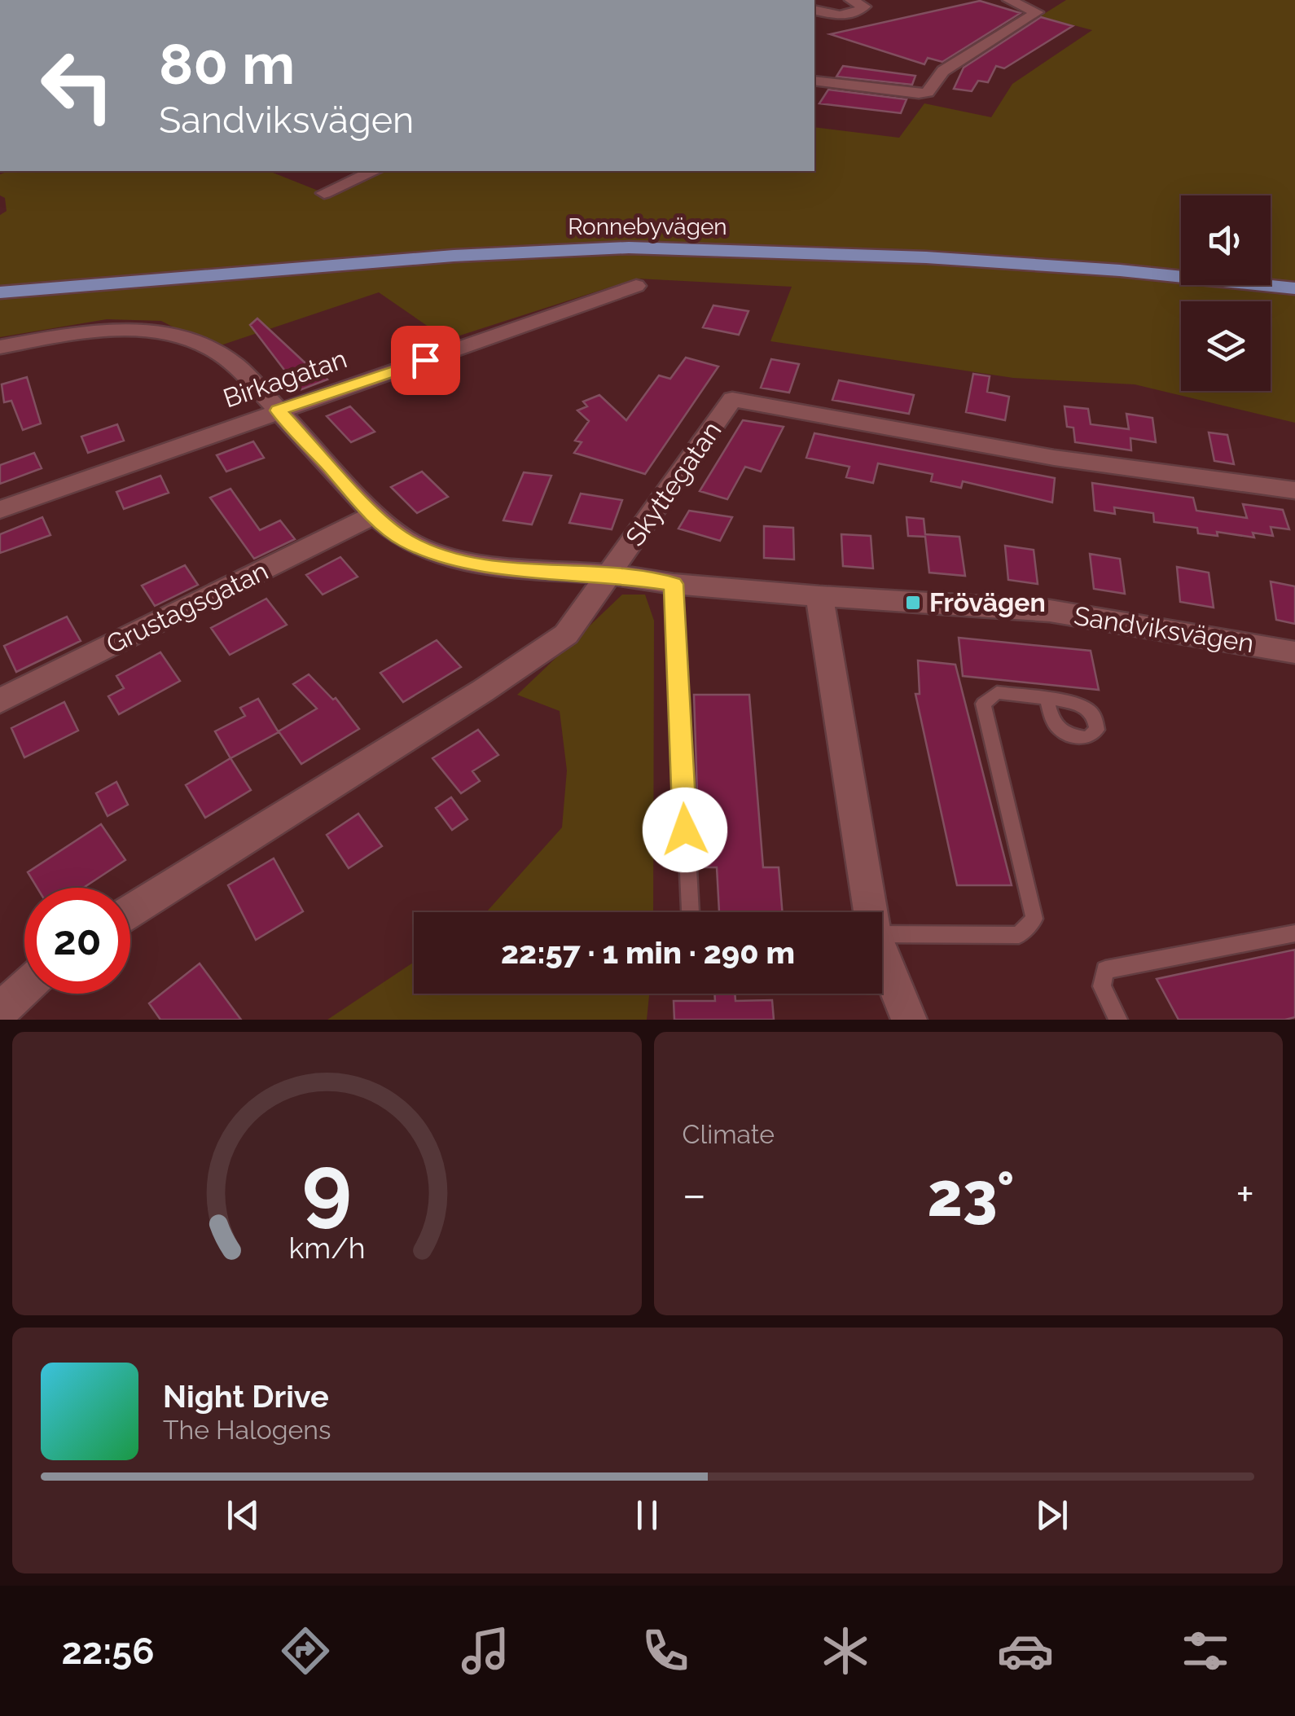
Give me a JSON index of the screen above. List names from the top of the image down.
{
  "streets": {
    "main road": ["Ronnebyvägen"],
    "street": [
      "Birkagatan",
      "Skyttegatan",
      "Grustagsgatan",
      "Sandviksvägen"
    ]
  },
  "crossings": [
    ["Birkagatan", "Sandviksvägen"],
    ["Skyttegatan", "Sandviksvägen"],
    ["Grustagsgatan", "Sandviksvägen"]
  ],
  "places": {
    "transit": ["Frövägen"]
  },
  "page": {
    "turn": ["80 m", "Sandviksvägen"],
    "limit": "20",
    "trip": "22:57 · 1 min · 290 m",
    "tile": "Climate",
    "heat": ["−", "23°", "+"],
    "song": ["Night Drive", "The Halogens"],
    "tabs": "22:56",
    "gauge": ["9", "km/h"]
  }
}
